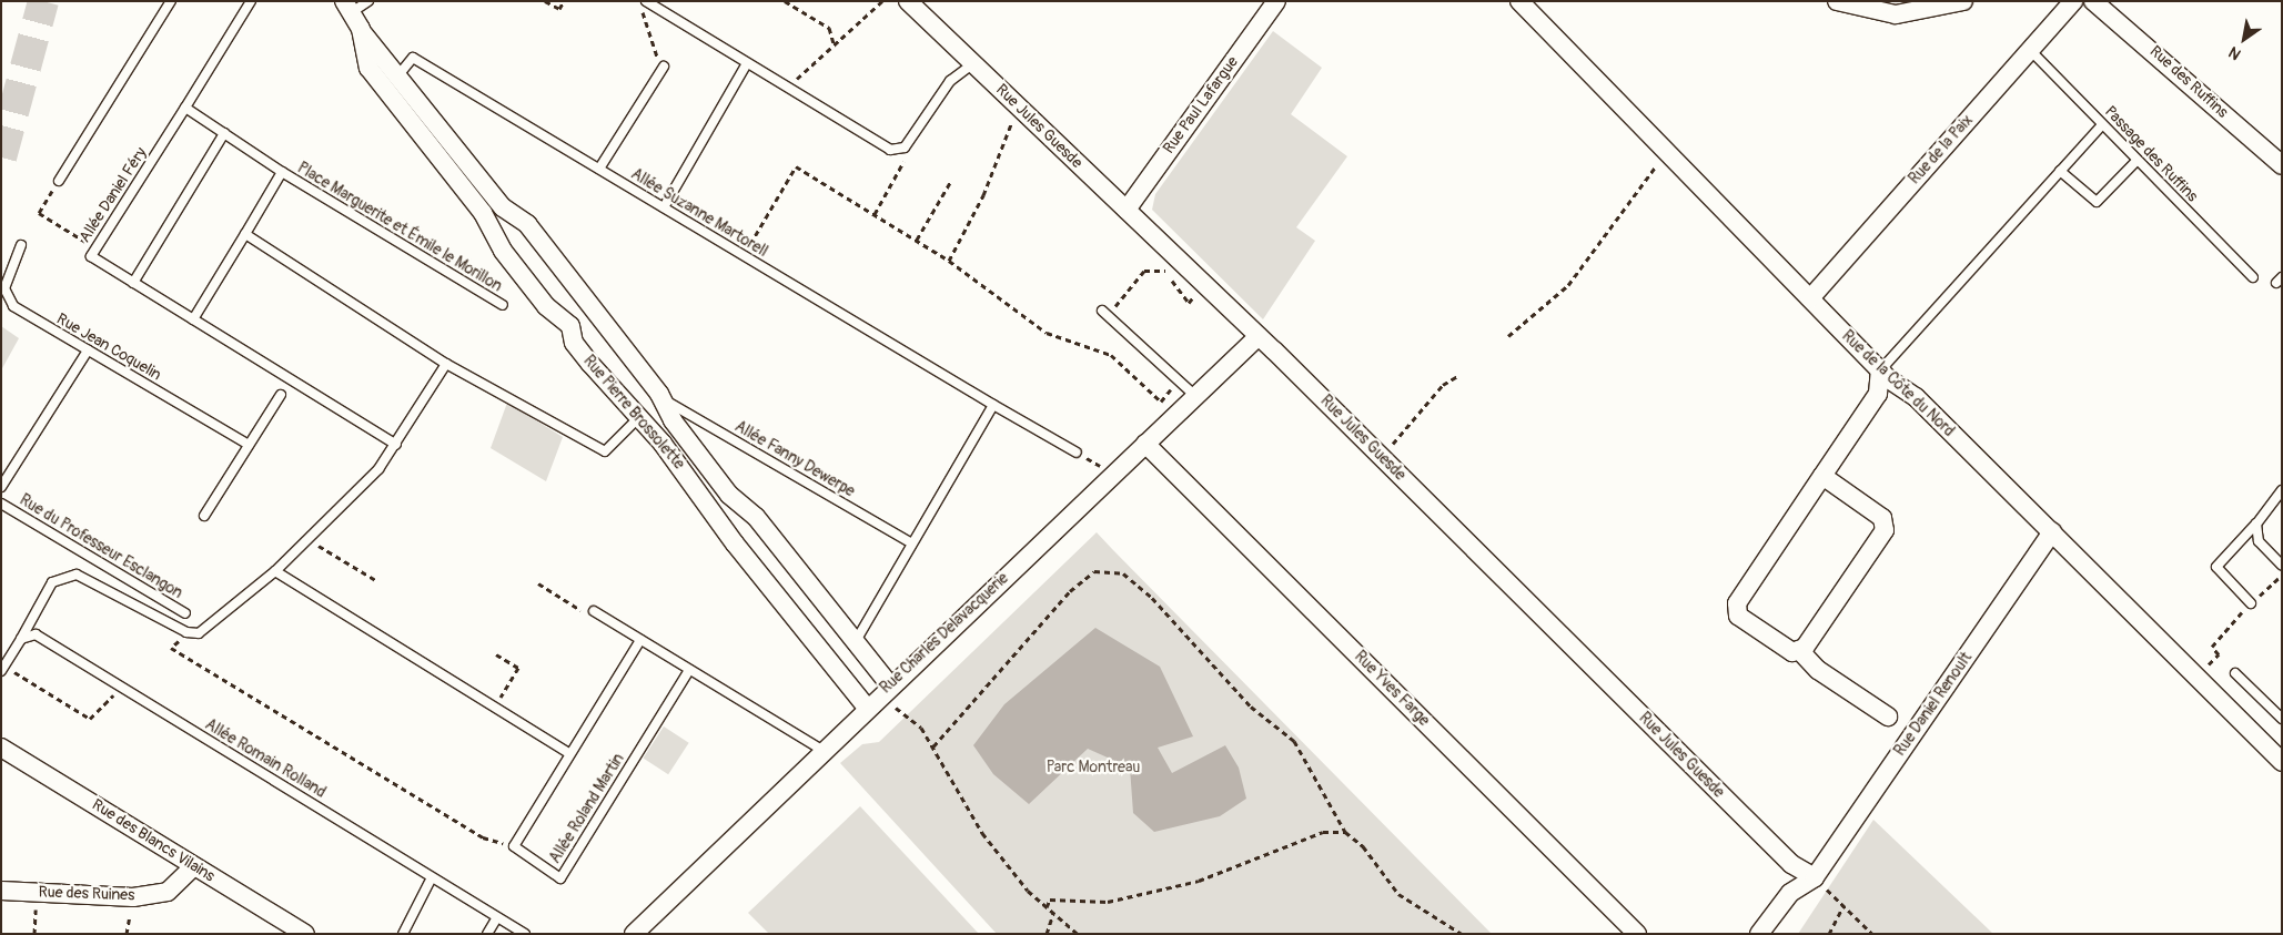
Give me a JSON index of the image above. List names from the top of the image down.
{
  "streets": {
    "street": [
      "Rue des Ruffins",
      "Rue Paul Lafargue",
      "Rue Jules Guesde",
      "Rue de la Paix",
      "Rue de la Côte du Nord",
      "Rue Pierre Brossolette",
      "Rue Charles Delavacquerie",
      "Rue Yves Farge",
      "Rue Daniel Renoult",
      "Rue des Blancs Vilains",
      "Rue des Ruines"
    ],
    "lane": [
      "Passage des Ruffins",
      "Allée Daniel Féry",
      "Allée Suzanne Martorell",
      "Place Marguerite et Émile le Morillon",
      "Rue Jean Coquelin",
      "Allée Fanny Dewerpe",
      "Rue du Professeur Esclangon",
      "Allée Romain Rolland",
      "Allée Roland Martin"
    ]
  },
  "crossings": [
    ["Rue Paul Lafargue", "Rue Jules Guesde"],
    ["Rue Jules Guesde", "Rue Charles Delavacquerie"],
    ["Rue Jules Guesde", "Rue Daniel Renoult"],
    ["Rue de la Paix", "Passage des Ruffins"],
    ["Rue de la Paix", "Rue de la Côte du Nord"],
    ["Allée Daniel Féry", "Place Marguerite et Émile le Morillon"],
    ["Allée Suzanne Martorell", "Rue Pierre Brossolette"],
    ["Rue Jean Coquelin", "Rue du Professeur Esclangon"],
    ["Rue de la Côte du Nord", "Rue Daniel Renoult"],
    ["Rue Pierre Brossolette", "Allée Fanny Dewerpe"],
    ["Rue Pierre Brossolette", "Rue Charles Delavacquerie"],
    ["Rue Charles Delavacquerie", "Rue Yves Farge"],
    ["Rue des Blancs Vilains", "Rue des Ruines"]
  ],
  "parks": ["Parc Montreau"],
  "north": "bottom left"
}
